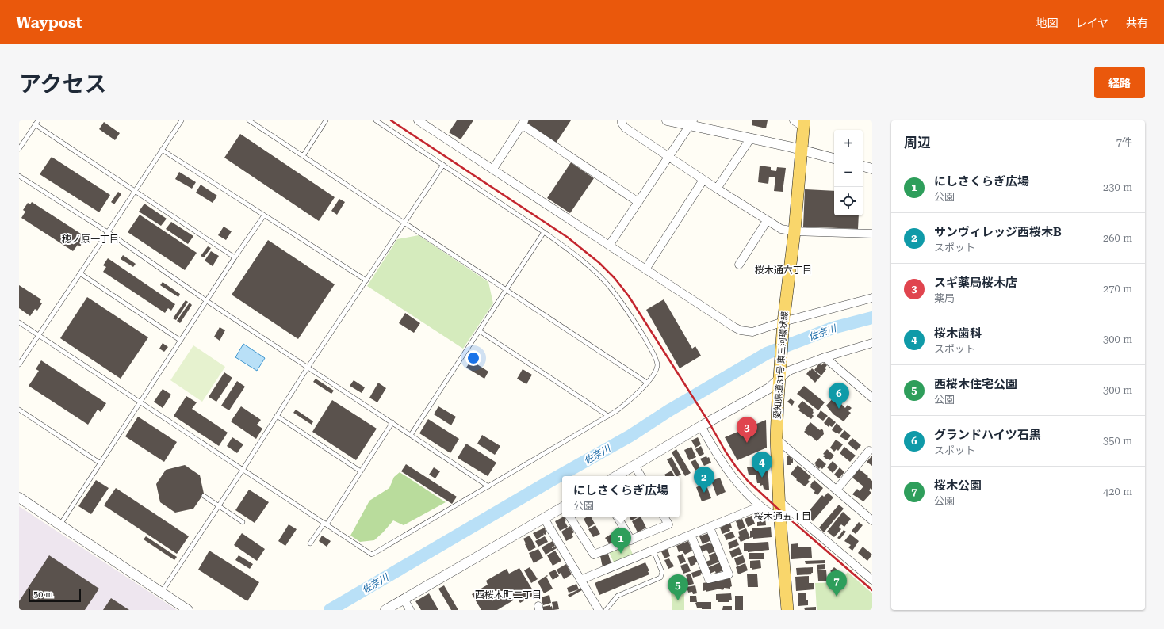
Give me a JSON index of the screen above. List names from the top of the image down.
{
  "streets": {
    "main road": ["愛知県道31号 東三河環状線"]
  },
  "districts": [
    "穂ノ原一丁目",
    "桜木通六丁目",
    "桜木通五丁目",
    "西桜木町二丁目"
  ],
  "water": ["佐奈川"],
  "scale_bar": "50 m",
  "page": {
    "header": "Waypost",
    "nav": ["地図", "レイヤ", "共有"],
    "title": "アクセス",
    "buttons": "経路",
    "heading": ["周辺", "7件"],
    "map_buttons": ["+", "−"],
    "list": [
      {
        "mark": "1",
        "name": "にしさくらぎ広場",
        "note": "公園",
        "value": "230 m"
      },
      {
        "mark": "2",
        "name": "サンヴィレッジ西桜木B",
        "note": "スポット",
        "value": "260 m"
      },
      {
        "mark": "3",
        "name": "スギ薬局桜木店",
        "note": "薬局",
        "value": "270 m"
      },
      {
        "mark": "4",
        "name": "桜木歯科",
        "note": "スポット",
        "value": "300 m"
      },
      {
        "mark": "5",
        "name": "西桜木住宅公園",
        "note": "公園",
        "value": "300 m"
      },
      {
        "mark": "6",
        "name": "グランドハイツ石黒",
        "note": "スポット",
        "value": "350 m"
      },
      {
        "mark": "7",
        "name": "桜木公園",
        "note": "公園",
        "value": "420 m"
      }
    ],
    "pins": [
      "6",
      "3",
      "4",
      "2",
      "1",
      "7",
      "5"
    ],
    "popup": ["にしさくらぎ広場", "公園"],
    "scale": "50 m"
  }
}
